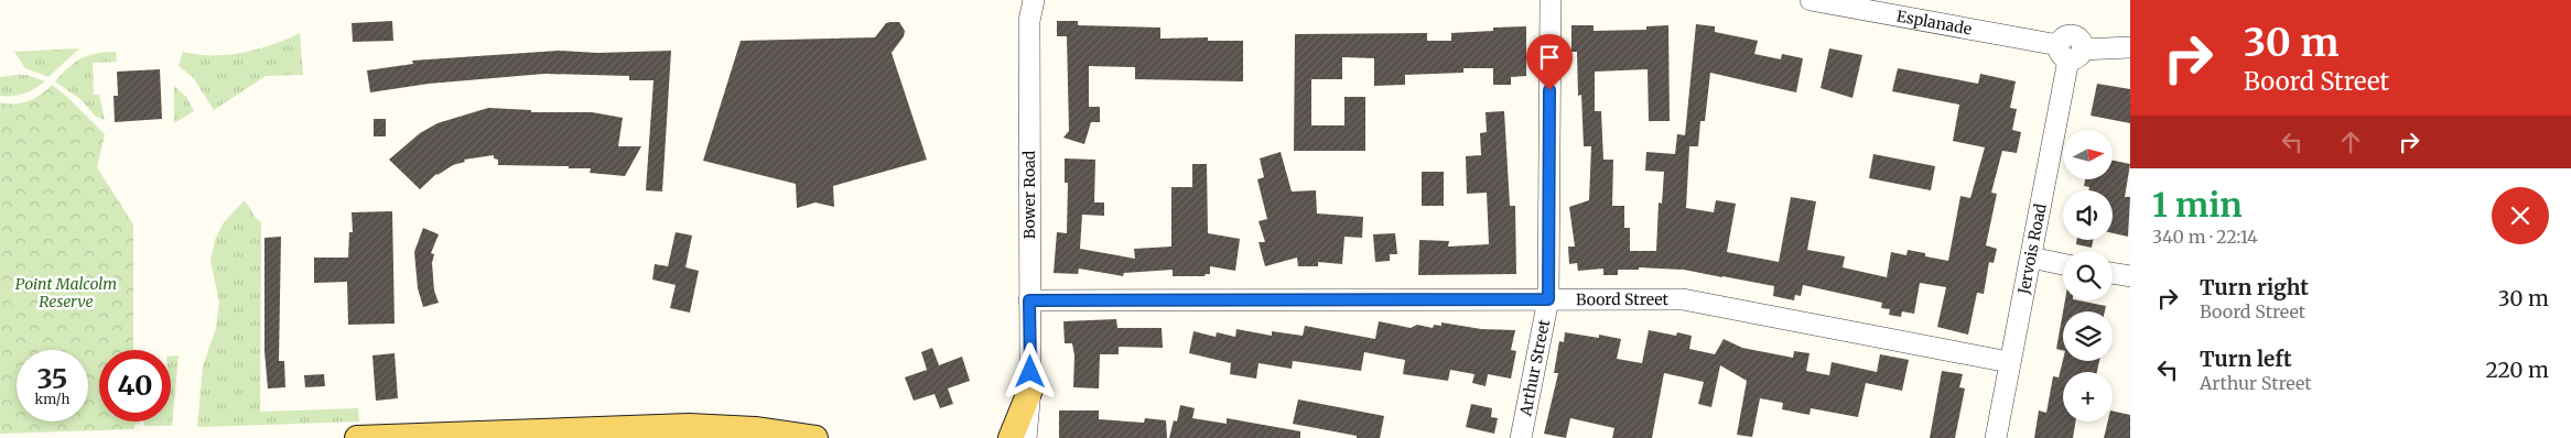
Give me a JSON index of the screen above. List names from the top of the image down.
{
  "streets": {
    "street": [
      "Esplanade",
      "Bower Road",
      "Jervois Road",
      "Boord Street",
      "Arthur Street"
    ]
  },
  "crossings": [
    ["Esplanade", "Jervois Road"],
    ["Bower Road", "Boord Street"],
    ["Jervois Road", "Boord Street"],
    ["Boord Street", "Arthur Street"]
  ],
  "parks": ["Point Malcolm Reserve"],
  "north": "right",
  "page": {
    "turn": ["30 m", "Boord Street"],
    "map_buttons": "+",
    "heading": ["1 min", "340 m · 22:14"],
    "list": [
      {
        "name": "Turn right",
        "note": "Boord Street",
        "value": "30 m"
      },
      {
        "name": "Turn left",
        "note": "Arthur Street",
        "value": "220 m"
      }
    ],
    "speed": "35 km/h",
    "limit": "40"
  }
}
